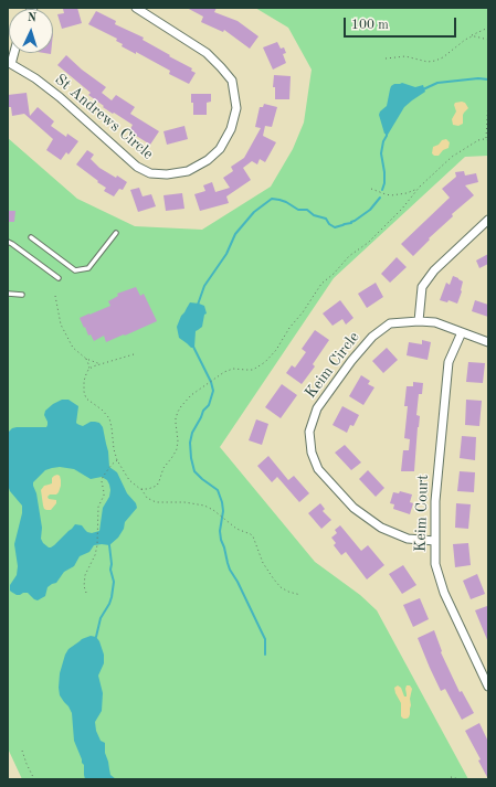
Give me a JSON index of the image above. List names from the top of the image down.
{
  "streets": {
    "street": ["St Andrews Circle", "Keim Circle", "Keim Court"]
  },
  "crossings": [
    ["Keim Circle", "Keim Court"]
  ],
  "scale_bar": "100 m",
  "north": "top"
}
